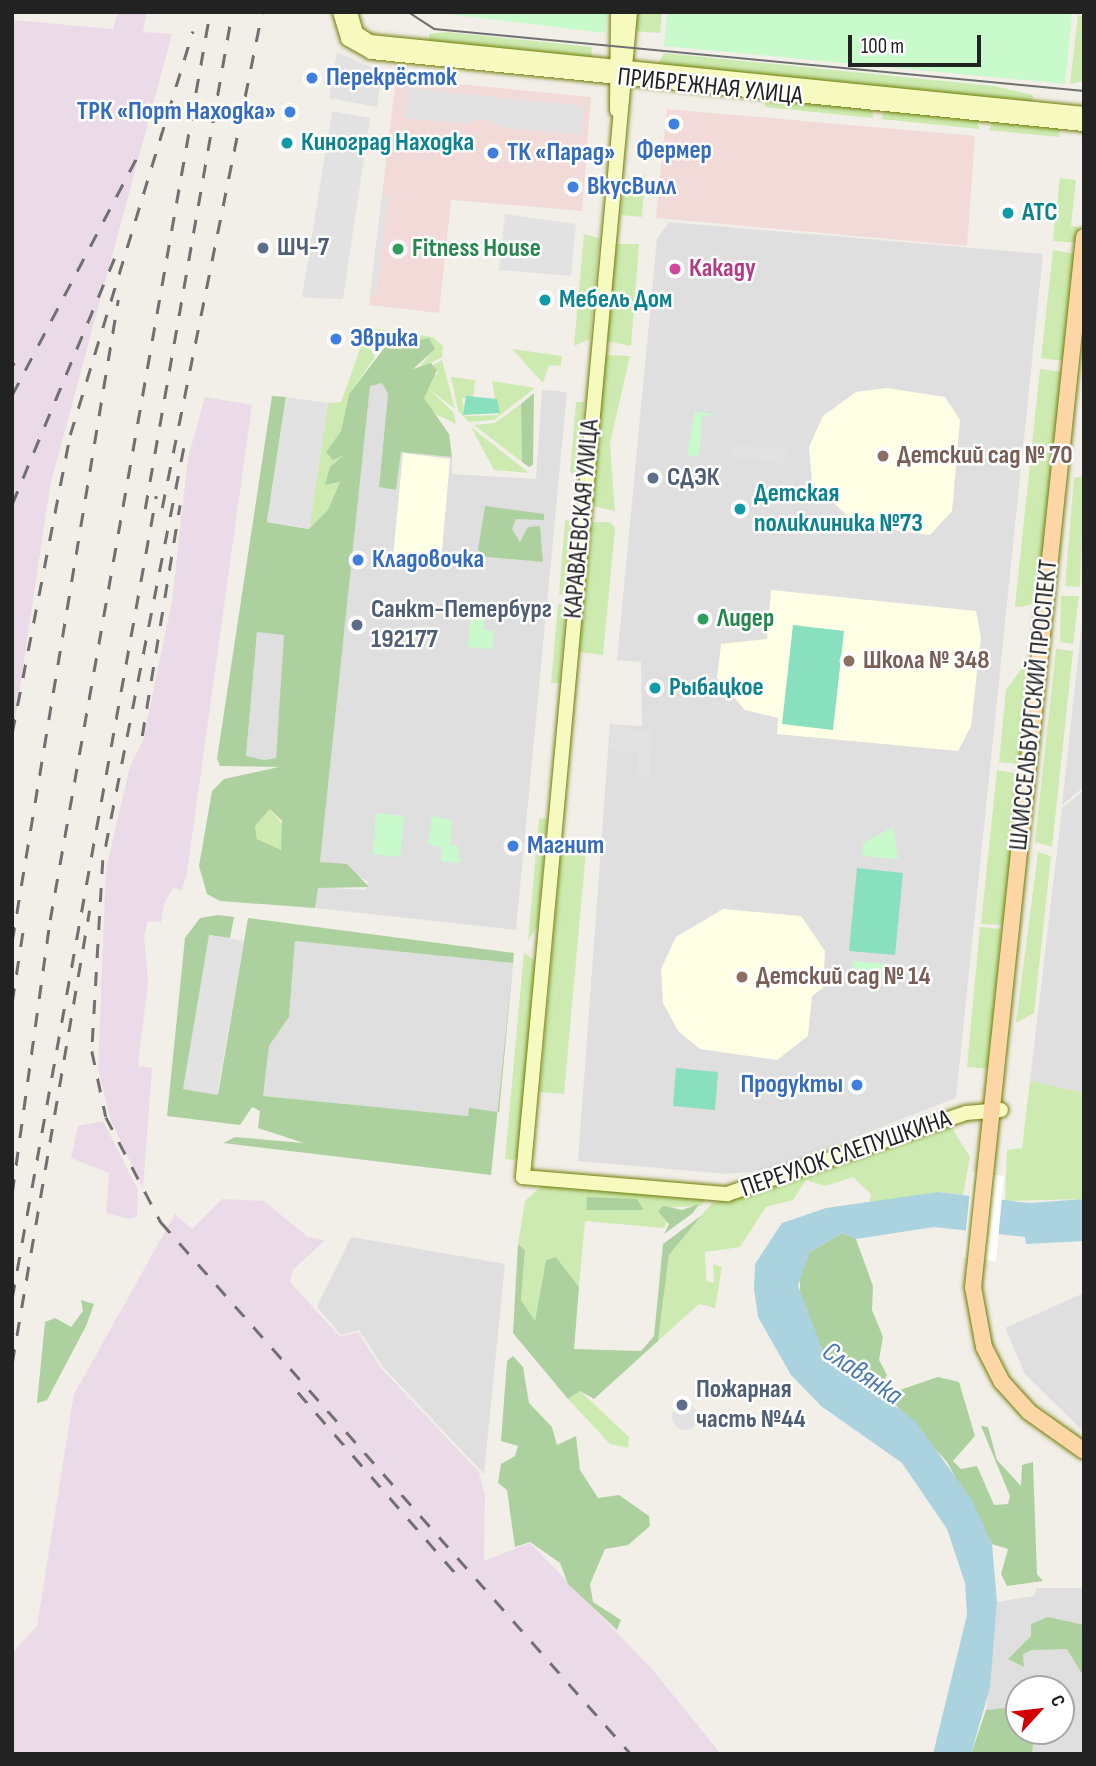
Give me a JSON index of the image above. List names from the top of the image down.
{
  "streets": {
    "main road": ["ШЛИССЕЛЬБУРГСКИЙ ПРОСПЕКТ"],
    "street": ["ПРИБРЕЖНАЯ УЛИЦА", "КАРАВАЕВСКАЯ УЛИЦА", "ПЕРЕУЛОК СЛЕПУШКИНА"]
  },
  "crossings": [
    ["ПРИБРЕЖНАЯ УЛИЦА", "КАРАВАЕВСКАЯ УЛИЦА"],
    ["КАРАВАЕВСКАЯ УЛИЦА", "ПЕРЕУЛОК СЛЕПУШКИНА"],
    ["ШЛИССЕЛЬБУРГСКИЙ ПРОСПЕКТ", "ПЕРЕУЛОК СЛЕПУШКИНА"]
  ],
  "water": ["Славянка"],
  "places": [
    "Перекрёсток",
    "ТРК «Порт Находка»",
    "Фермер",
    "Киноград Находка",
    "ТК «Парад»",
    "ВкусВилл",
    "АТС",
    "ШЧ-7",
    "Fitness House",
    "Какаду",
    "Мебель Дом",
    "Эврика",
    "Детский сад № 70",
    "СДЭК",
    "Детская поликлиника №73",
    "Кладовочка",
    "Лидер",
    "Санкт-Петербург 192177",
    "Школа № 348",
    "Рыбацкое",
    "Магнит",
    "Детский сад № 14",
    "Продукты",
    "Пожарная часть №44"
  ],
  "scale_bar": "100 m",
  "north": "top right"
}
